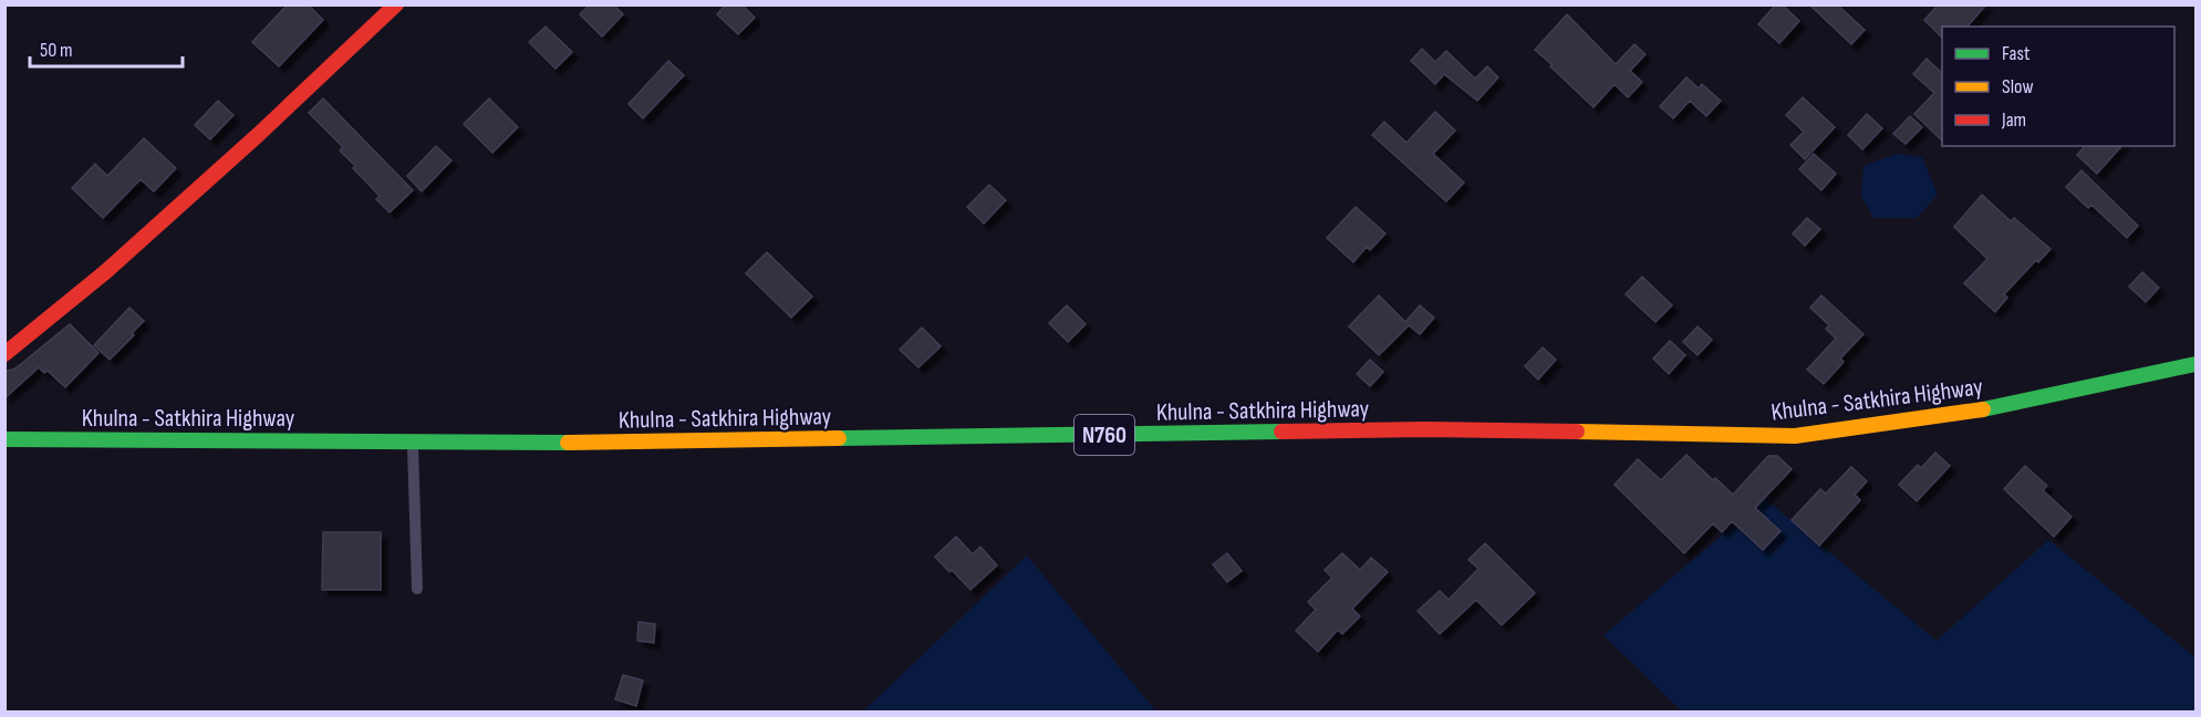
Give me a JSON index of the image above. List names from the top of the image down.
{
  "streets": {
    "main road": ["Khulna - Satkhira Highway", "N760"]
  },
  "legend": ["Fast", "Slow", "Jam"],
  "scale_bar": "50 m"
}
